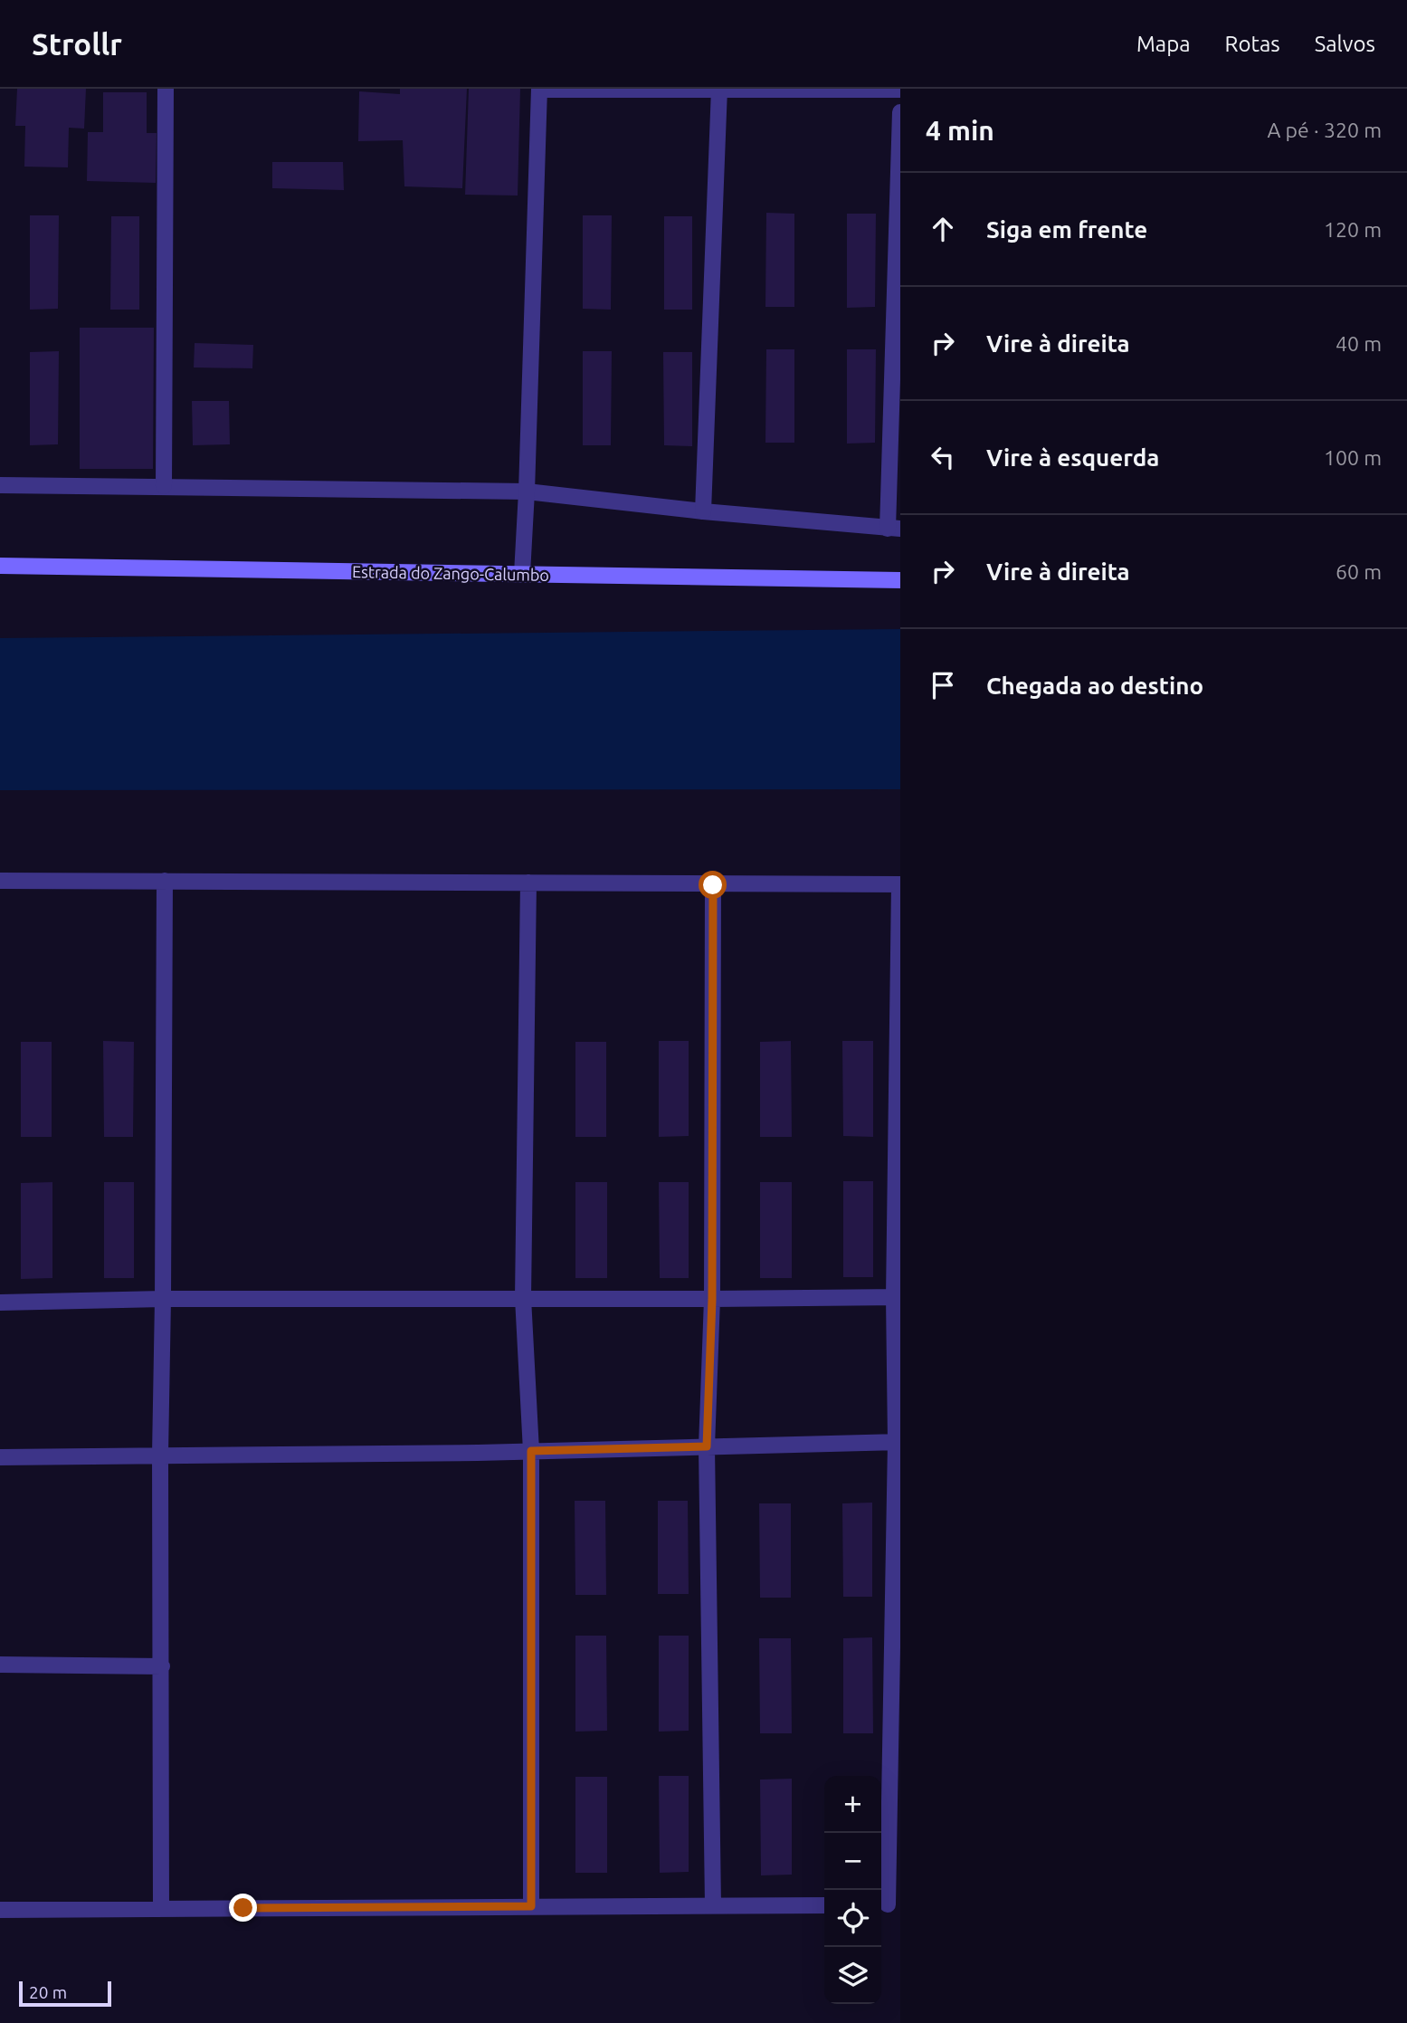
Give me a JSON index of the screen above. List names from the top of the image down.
{
  "streets": {
    "main road": ["Estrada do Zango-Calumbo"]
  },
  "scale_bar": "20 m",
  "page": {
    "header": "Strollr",
    "nav": ["Mapa", "Rotas", "Salvos"],
    "heading": ["4 min", "A pé · 320 m"],
    "list": [
      ["Siga em frente", "120 m"],
      ["Vire à direita", "40 m"],
      ["Vire à esquerda", "100 m"],
      ["Vire à direita", "60 m"],
      "Chegada ao destino"
    ],
    "map_buttons": ["+", "−"],
    "scale": "20 m"
  }
}
